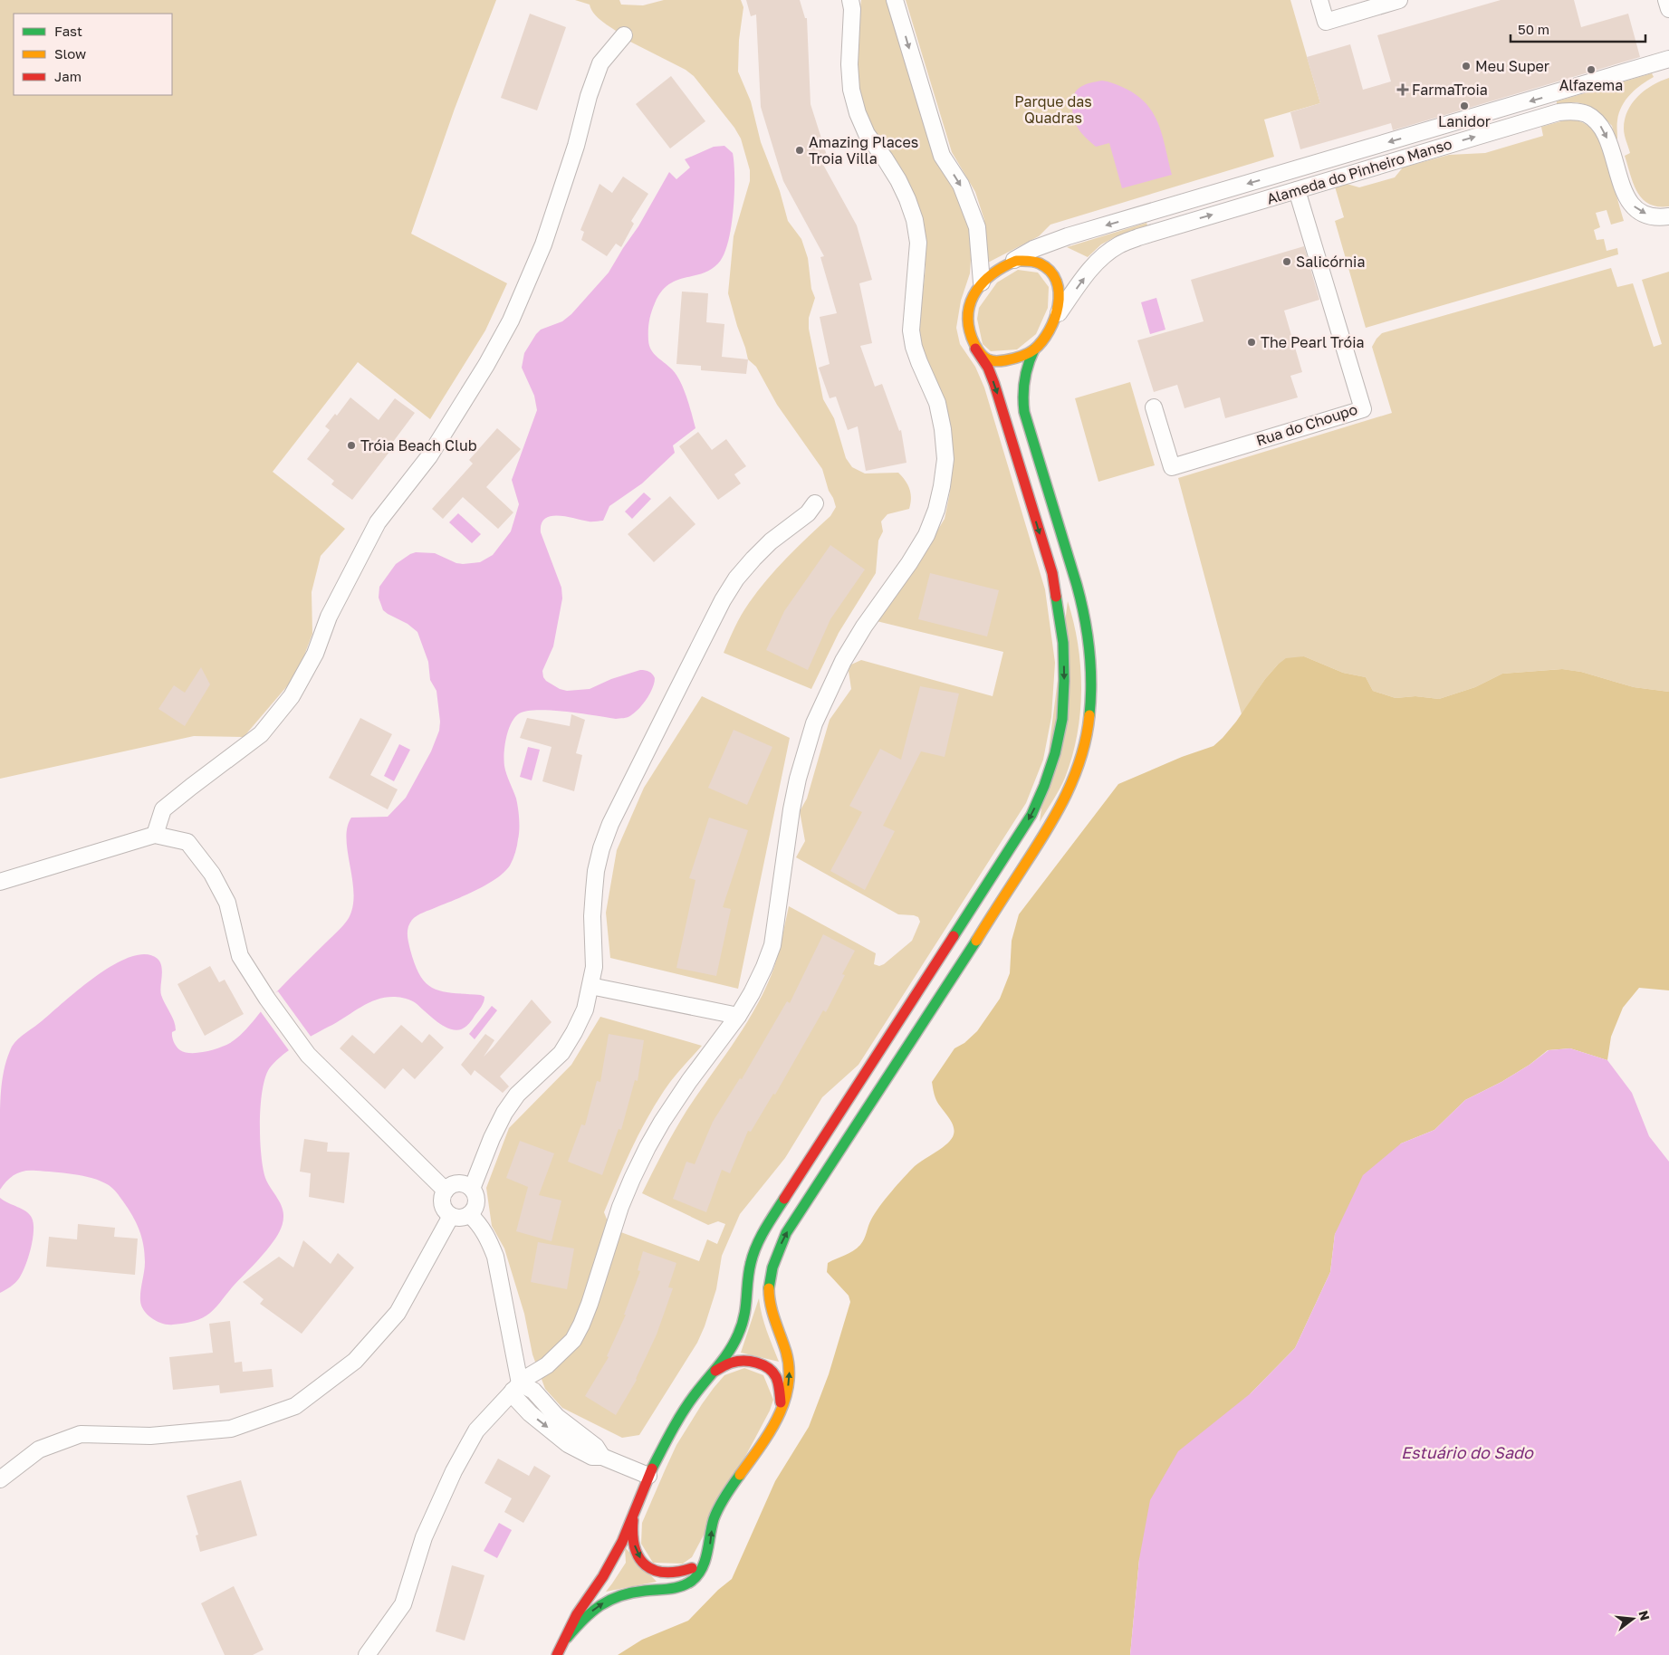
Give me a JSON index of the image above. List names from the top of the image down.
{
  "streets": {
    "street": ["Alameda do Pinheiro Manso", "Rua do Choupo"]
  },
  "crossings": [
    ["Alameda do Pinheiro Manso", "Rua do Choupo"]
  ],
  "water": ["Estuário do Sado"],
  "parks": ["Parque das Quadras"],
  "places": {
    "other": [
      "Meu Super",
      "Alfazema",
      "Lanidor",
      "Amazing Places Troia Villa",
      "Salicórnia",
      "The Pearl Tróia",
      "Tróia Beach Club"
    ],
    "health": ["FarmaTroia"]
  },
  "legend": ["Fast", "Slow", "Jam"],
  "scale_bar": "50 m",
  "north": "right"
}
